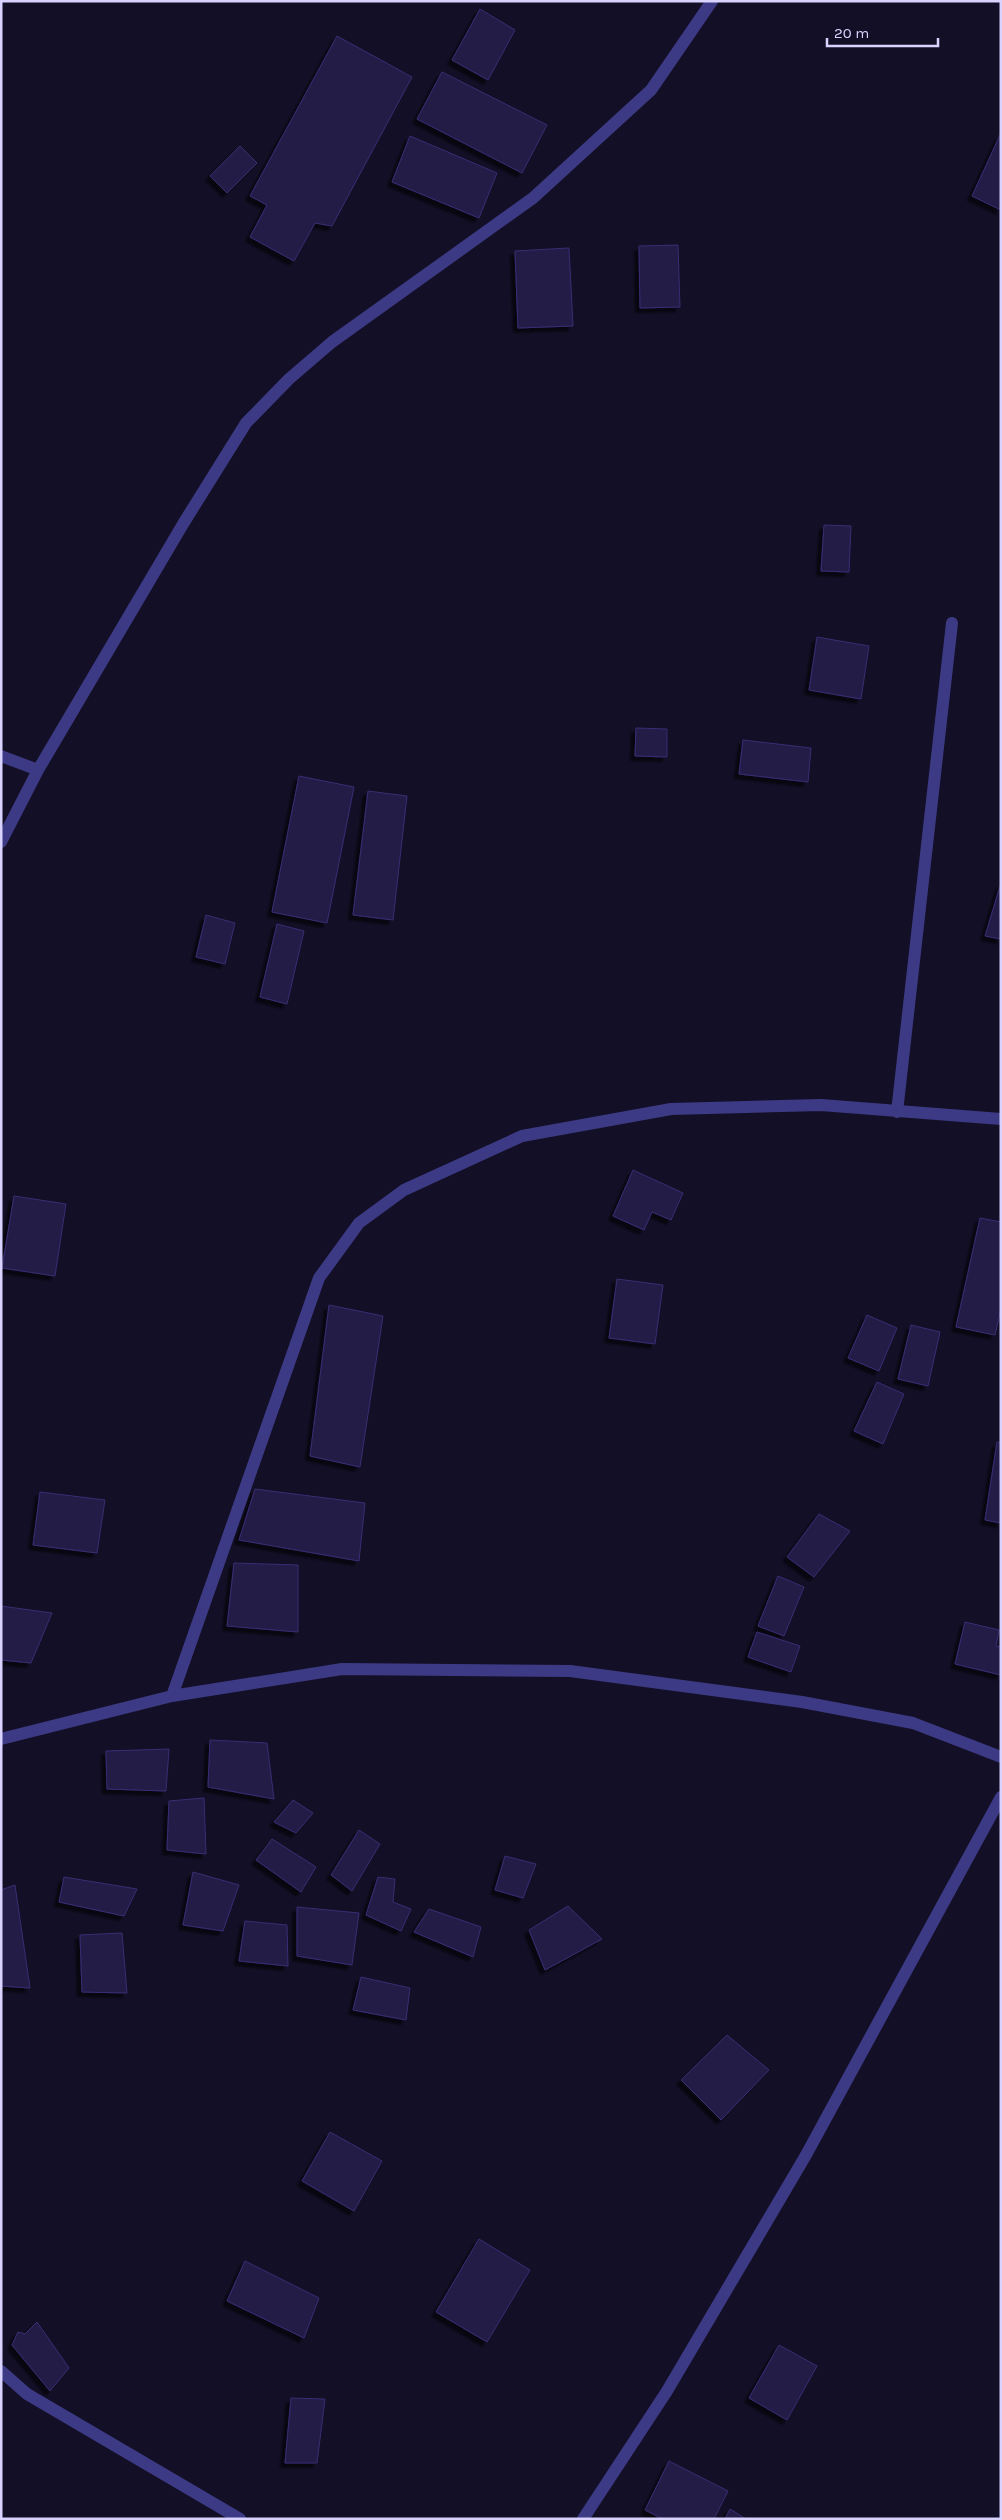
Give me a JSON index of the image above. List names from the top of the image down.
{
  "scale_bar": "20 m"
}
